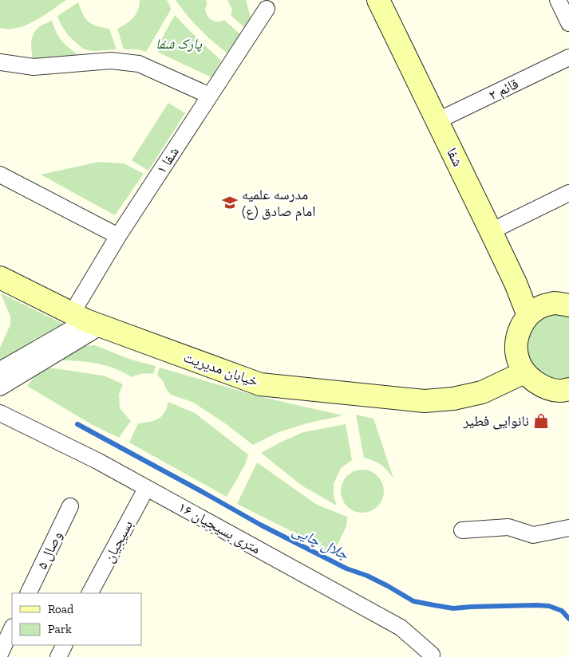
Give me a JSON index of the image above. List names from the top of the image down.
{
  "streets": {
    "street": [
      "قائم ۲",
      "شفا",
      "شفا ۱",
      "خیابان مدیریت",
      "۱۶ متری بسیجیان",
      "بسیجیان",
      "وصال ۵"
    ]
  },
  "crossings": [
    ["قائم ۲", "شفا"],
    ["شفا ۱", "خیابان مدیریت"],
    ["۱۶ متری بسیجیان", "بسیجیان"]
  ],
  "water": ["جلال چایی"],
  "parks": ["پارک شفا"],
  "places": {
    "school or university": ["مدرسه علمیه امام صادق (ع)"],
    "shop": ["نانوایی فطیر"]
  },
  "legend": ["Road", "Park"]
}
